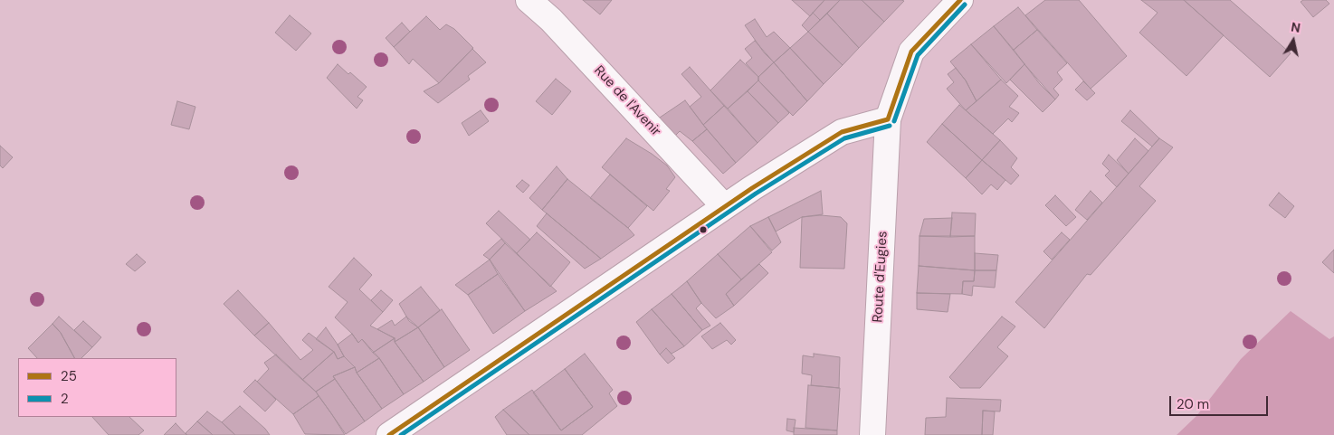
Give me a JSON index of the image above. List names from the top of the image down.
{
  "streets": {
    "street": ["Rue de l'Avenir", "Route d'Eugies"]
  },
  "lines": ["transit line 25", "transit line 2"],
  "legend": ["25", "2"],
  "scale_bar": "20 m",
  "north": "top"
}
